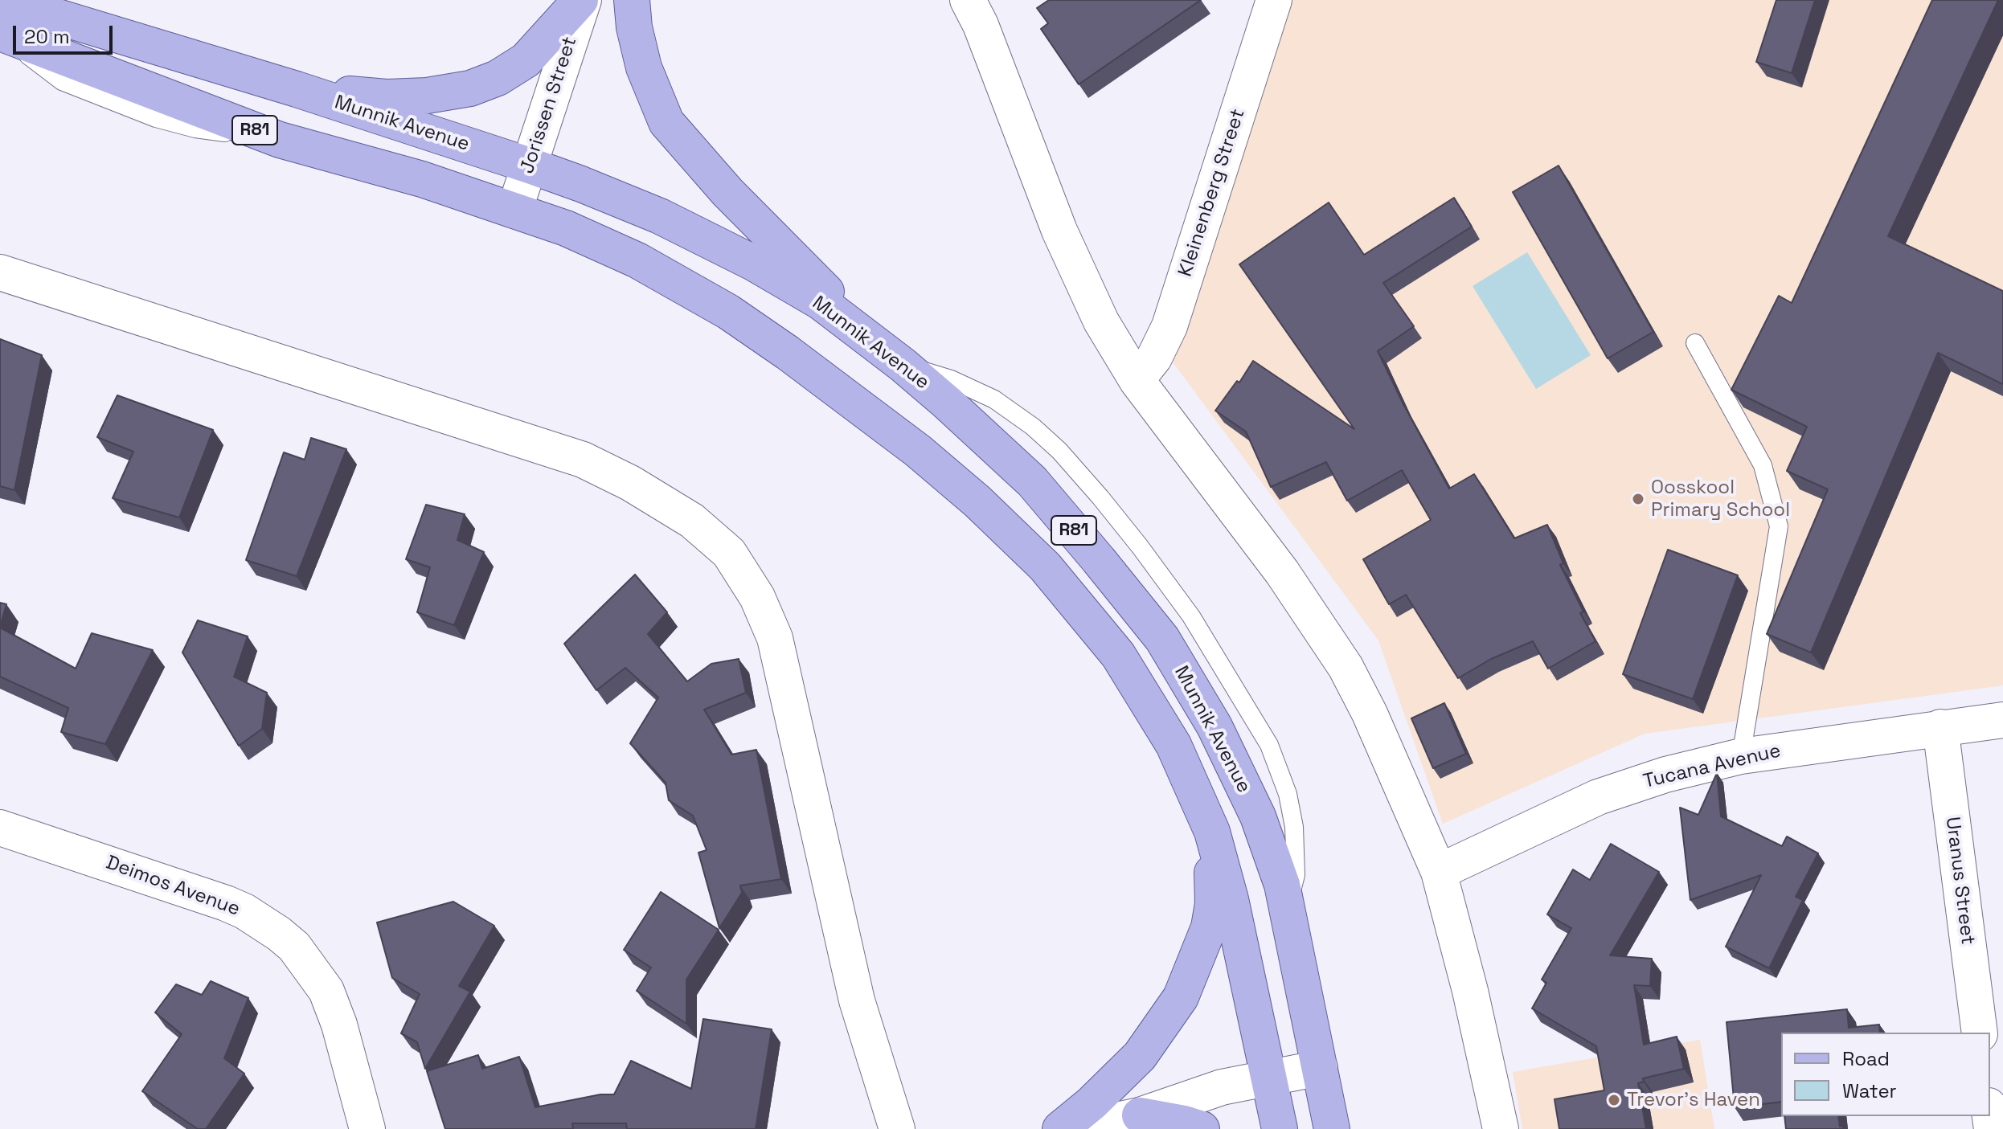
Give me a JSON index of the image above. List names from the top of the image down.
{
  "streets": {
    "main road": ["Munnik Avenue", "R81"],
    "street": [
      "Jorissen Street",
      "Kleinenberg Street",
      "Tucana Avenue",
      "Uranus Street",
      "Deimos Avenue"
    ]
  },
  "crossings": [
    ["Jorissen Street", "Munnik Avenue"],
    ["Tucana Avenue", "Uranus Street"]
  ],
  "places": ["Oosskool Primary School", "Trevor's Haven"],
  "legend": ["Road", "Water"],
  "scale_bar": "20 m"
}
